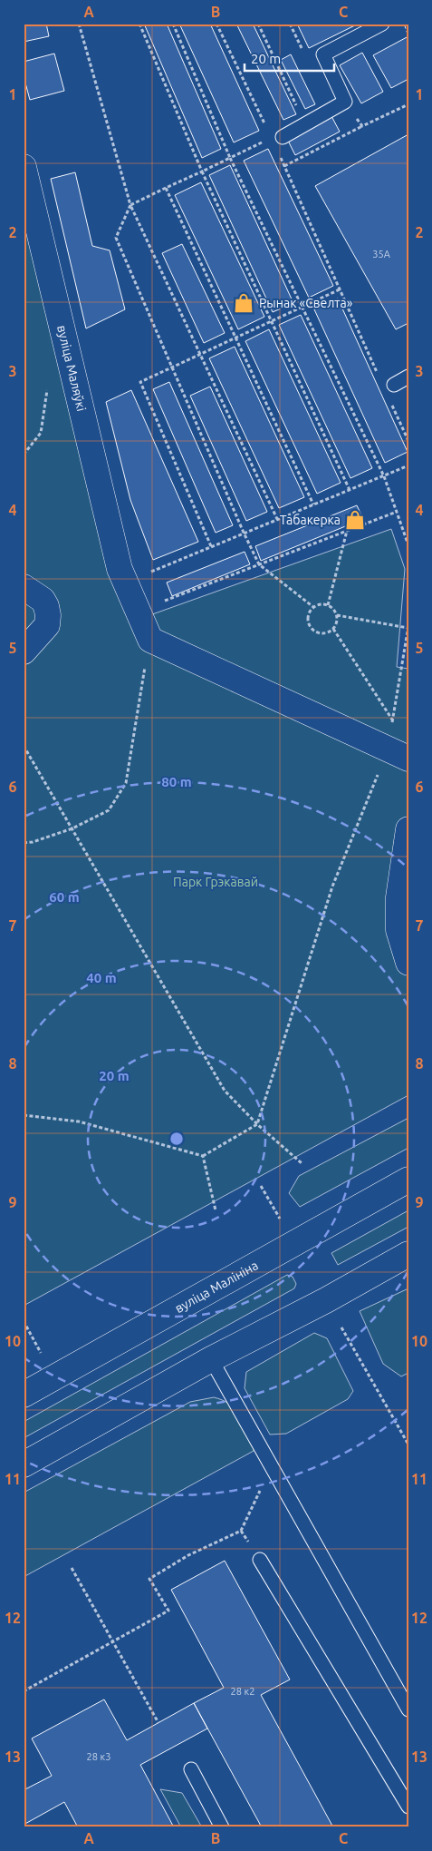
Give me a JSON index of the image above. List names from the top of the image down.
{
  "streets": {
    "street": ["вуліца Маляўкі", "вуліца Малініна"]
  },
  "parks": ["Парк Грэкавай"],
  "places": {
    "shop": ["Рынак «Свелта»", "Табакерка"]
  },
  "house_numbers": ["35А", "28 к2", "28 к3"],
  "scale_bar": "20 m",
  "grid": {
    "columns": ["A", "B", "C"],
    "rows": [
      "1",
      "2",
      "3",
      "4",
      "5",
      "6",
      "7",
      "8",
      "9",
      "10",
      "11",
      "12",
      "13"
    ]
  },
  "rings": [
    "80 m",
    "60 m",
    "40 m",
    "20 m"
  ]
}
